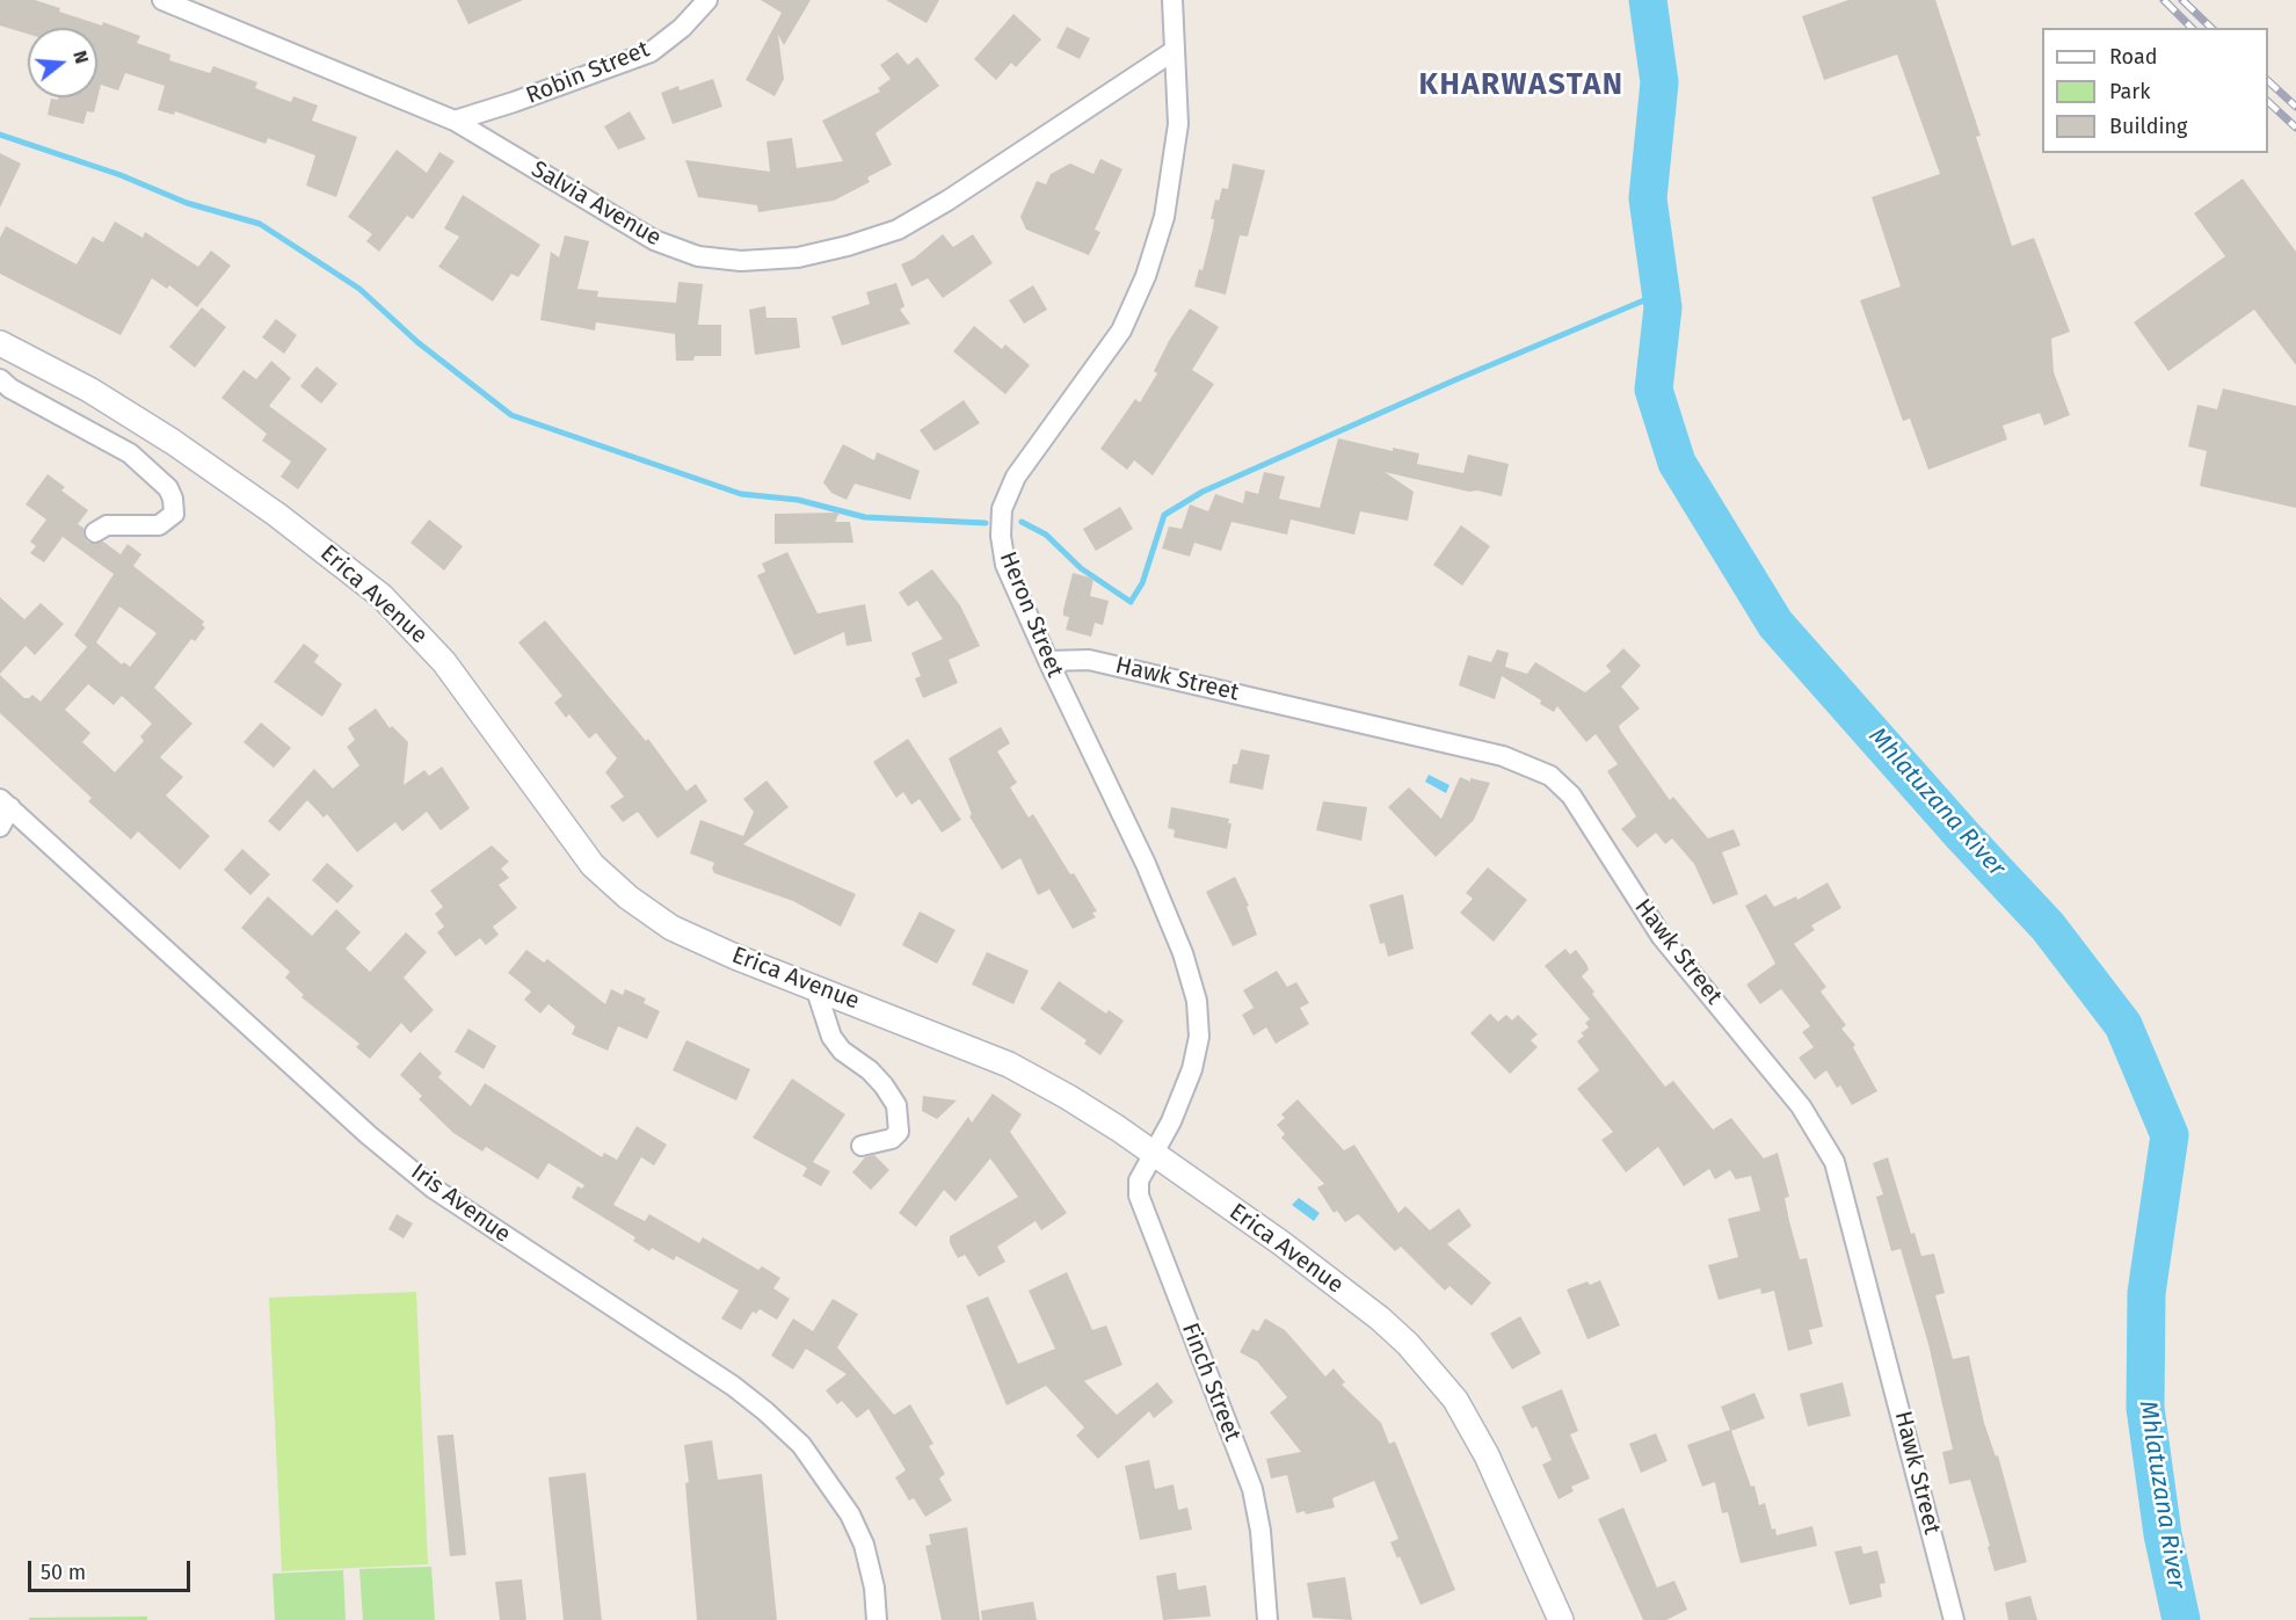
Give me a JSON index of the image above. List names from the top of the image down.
{
  "streets": {
    "street": [
      "Robin Street",
      "Salvia Avenue",
      "Erica Avenue",
      "Heron Street",
      "Hawk Street",
      "Iris Avenue",
      "Finch Street"
    ]
  },
  "crossings": [
    ["Robin Street", "Salvia Avenue"],
    ["Salvia Avenue", "Heron Street"],
    ["Erica Avenue", "Heron Street"],
    ["Erica Avenue", "Finch Street"],
    ["Heron Street", "Hawk Street"],
    ["Heron Street", "Finch Street"]
  ],
  "districts": ["KHARWASTAN"],
  "water": ["Mhlatuzana River"],
  "legend": ["Road", "Park", "Building"],
  "scale_bar": "50 m",
  "north": "right"
}
